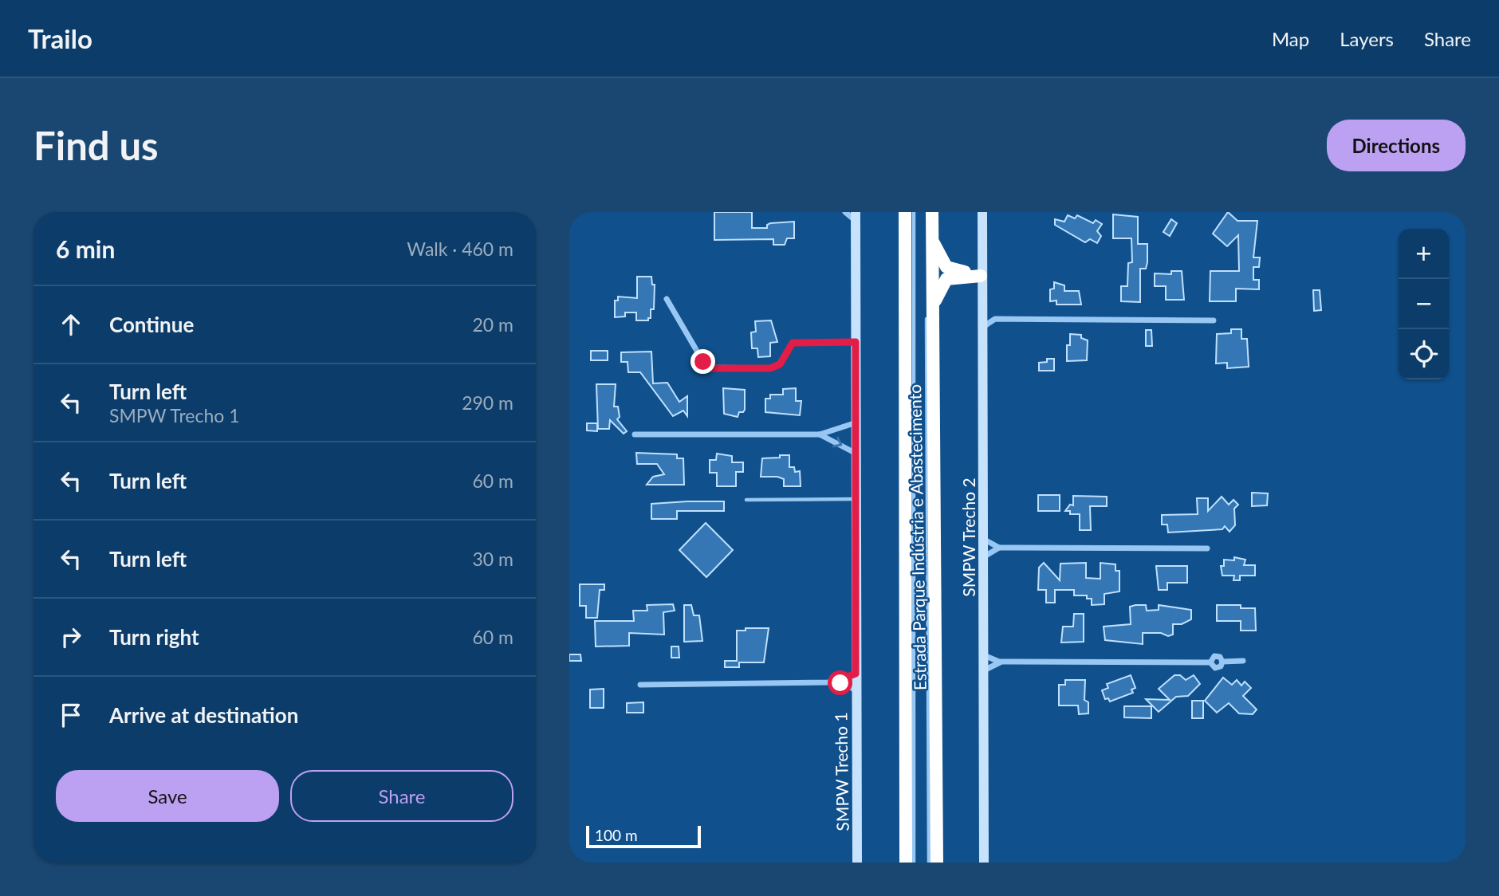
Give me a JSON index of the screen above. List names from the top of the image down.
{
  "streets": {
    "highway": ["Estrada Parque Indústria e Abastecimento"],
    "street": ["SMPW Trecho 2", "SMPW Trecho 1"]
  },
  "scale_bar": "100 m",
  "page": {
    "header": "Trailo",
    "nav": ["Map", "Layers", "Share"],
    "buttons": [
      "Directions",
      ["Save", "Share"]
    ],
    "title": "Find us",
    "heading": ["6 min", "Walk · 460 m"],
    "map_buttons": ["+", "−"],
    "list": [
      ["Continue", "20 m"],
      ["Turn left", "SMPW Trecho 1", "290 m"],
      ["Turn left", "60 m"],
      ["Turn left", "30 m"],
      ["Turn right", "60 m"],
      "Arrive at destination"
    ],
    "scale": "100 m"
  }
}
